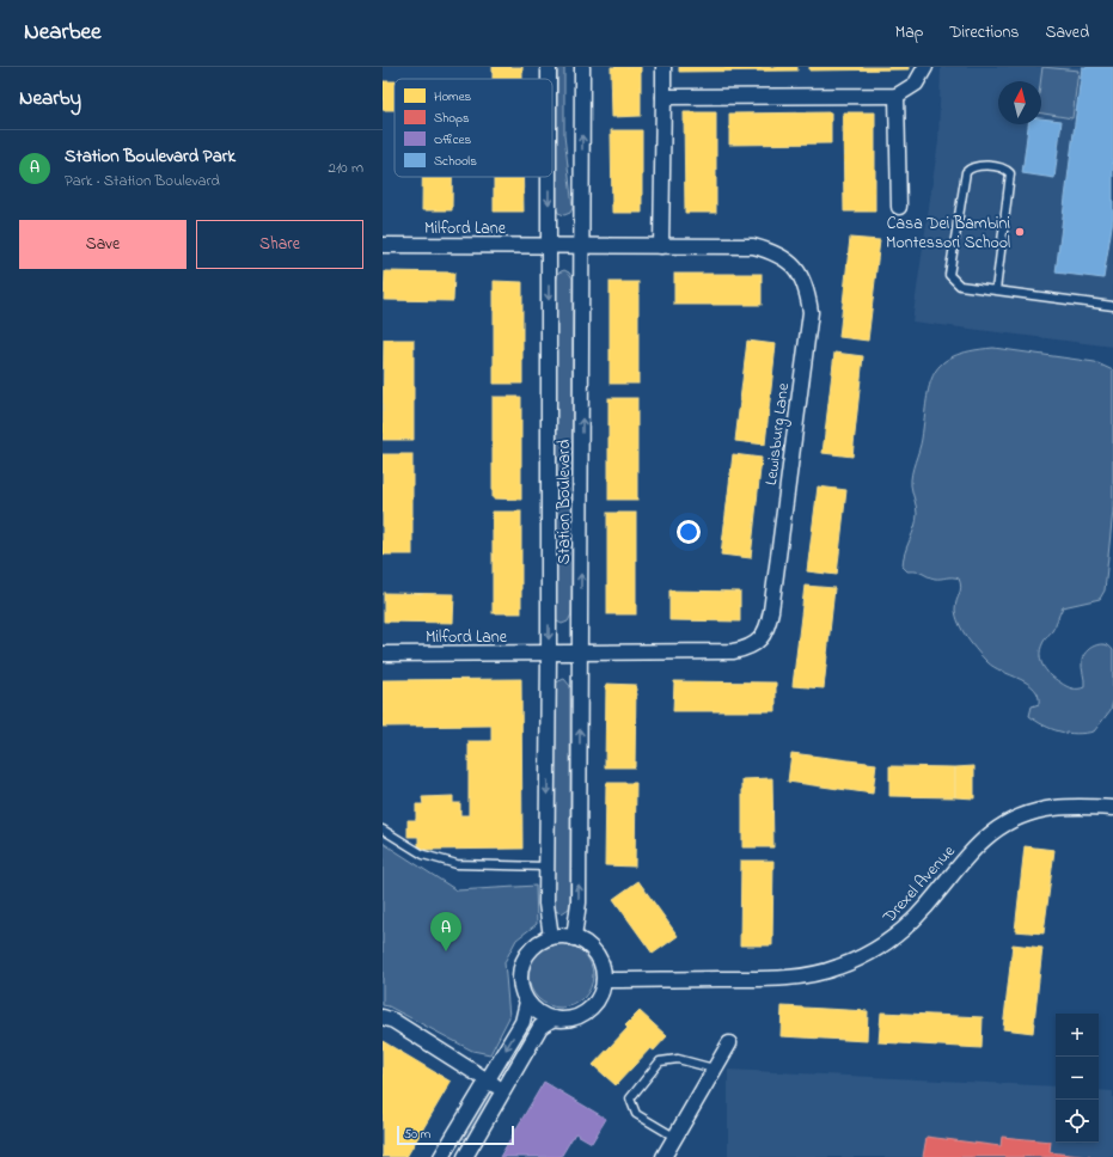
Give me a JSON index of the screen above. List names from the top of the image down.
{
  "streets": {
    "street": [
      "Milford Lane",
      "Lewisburg Lane",
      "Station Boulevard",
      "Drexel Avenue"
    ]
  },
  "crossings": [
    ["Milford Lane", "Lewisburg Lane"],
    ["Milford Lane", "Station Boulevard"],
    ["Lewisburg Lane", "Station Boulevard"],
    ["Station Boulevard", "Drexel Avenue"]
  ],
  "places": ["Casa Dei Bambini Montessori School"],
  "legend": [
    "Homes",
    "Shops",
    "Offices",
    "Schools"
  ],
  "scale_bar": "50 m",
  "north": "top",
  "page": {
    "header": "Nearbee",
    "nav": ["Map", "Directions", "Saved"],
    "heading": "Nearby",
    "list": [
      {
        "mark": "A",
        "name": "Station Boulevard Park",
        "note": "Park · Station Boulevard",
        "value": "210 m"
      }
    ],
    "buttons": ["Save", "Share"],
    "pins": "A",
    "map_buttons": ["+", "−"],
    "scale": "50 m"
  }
}
